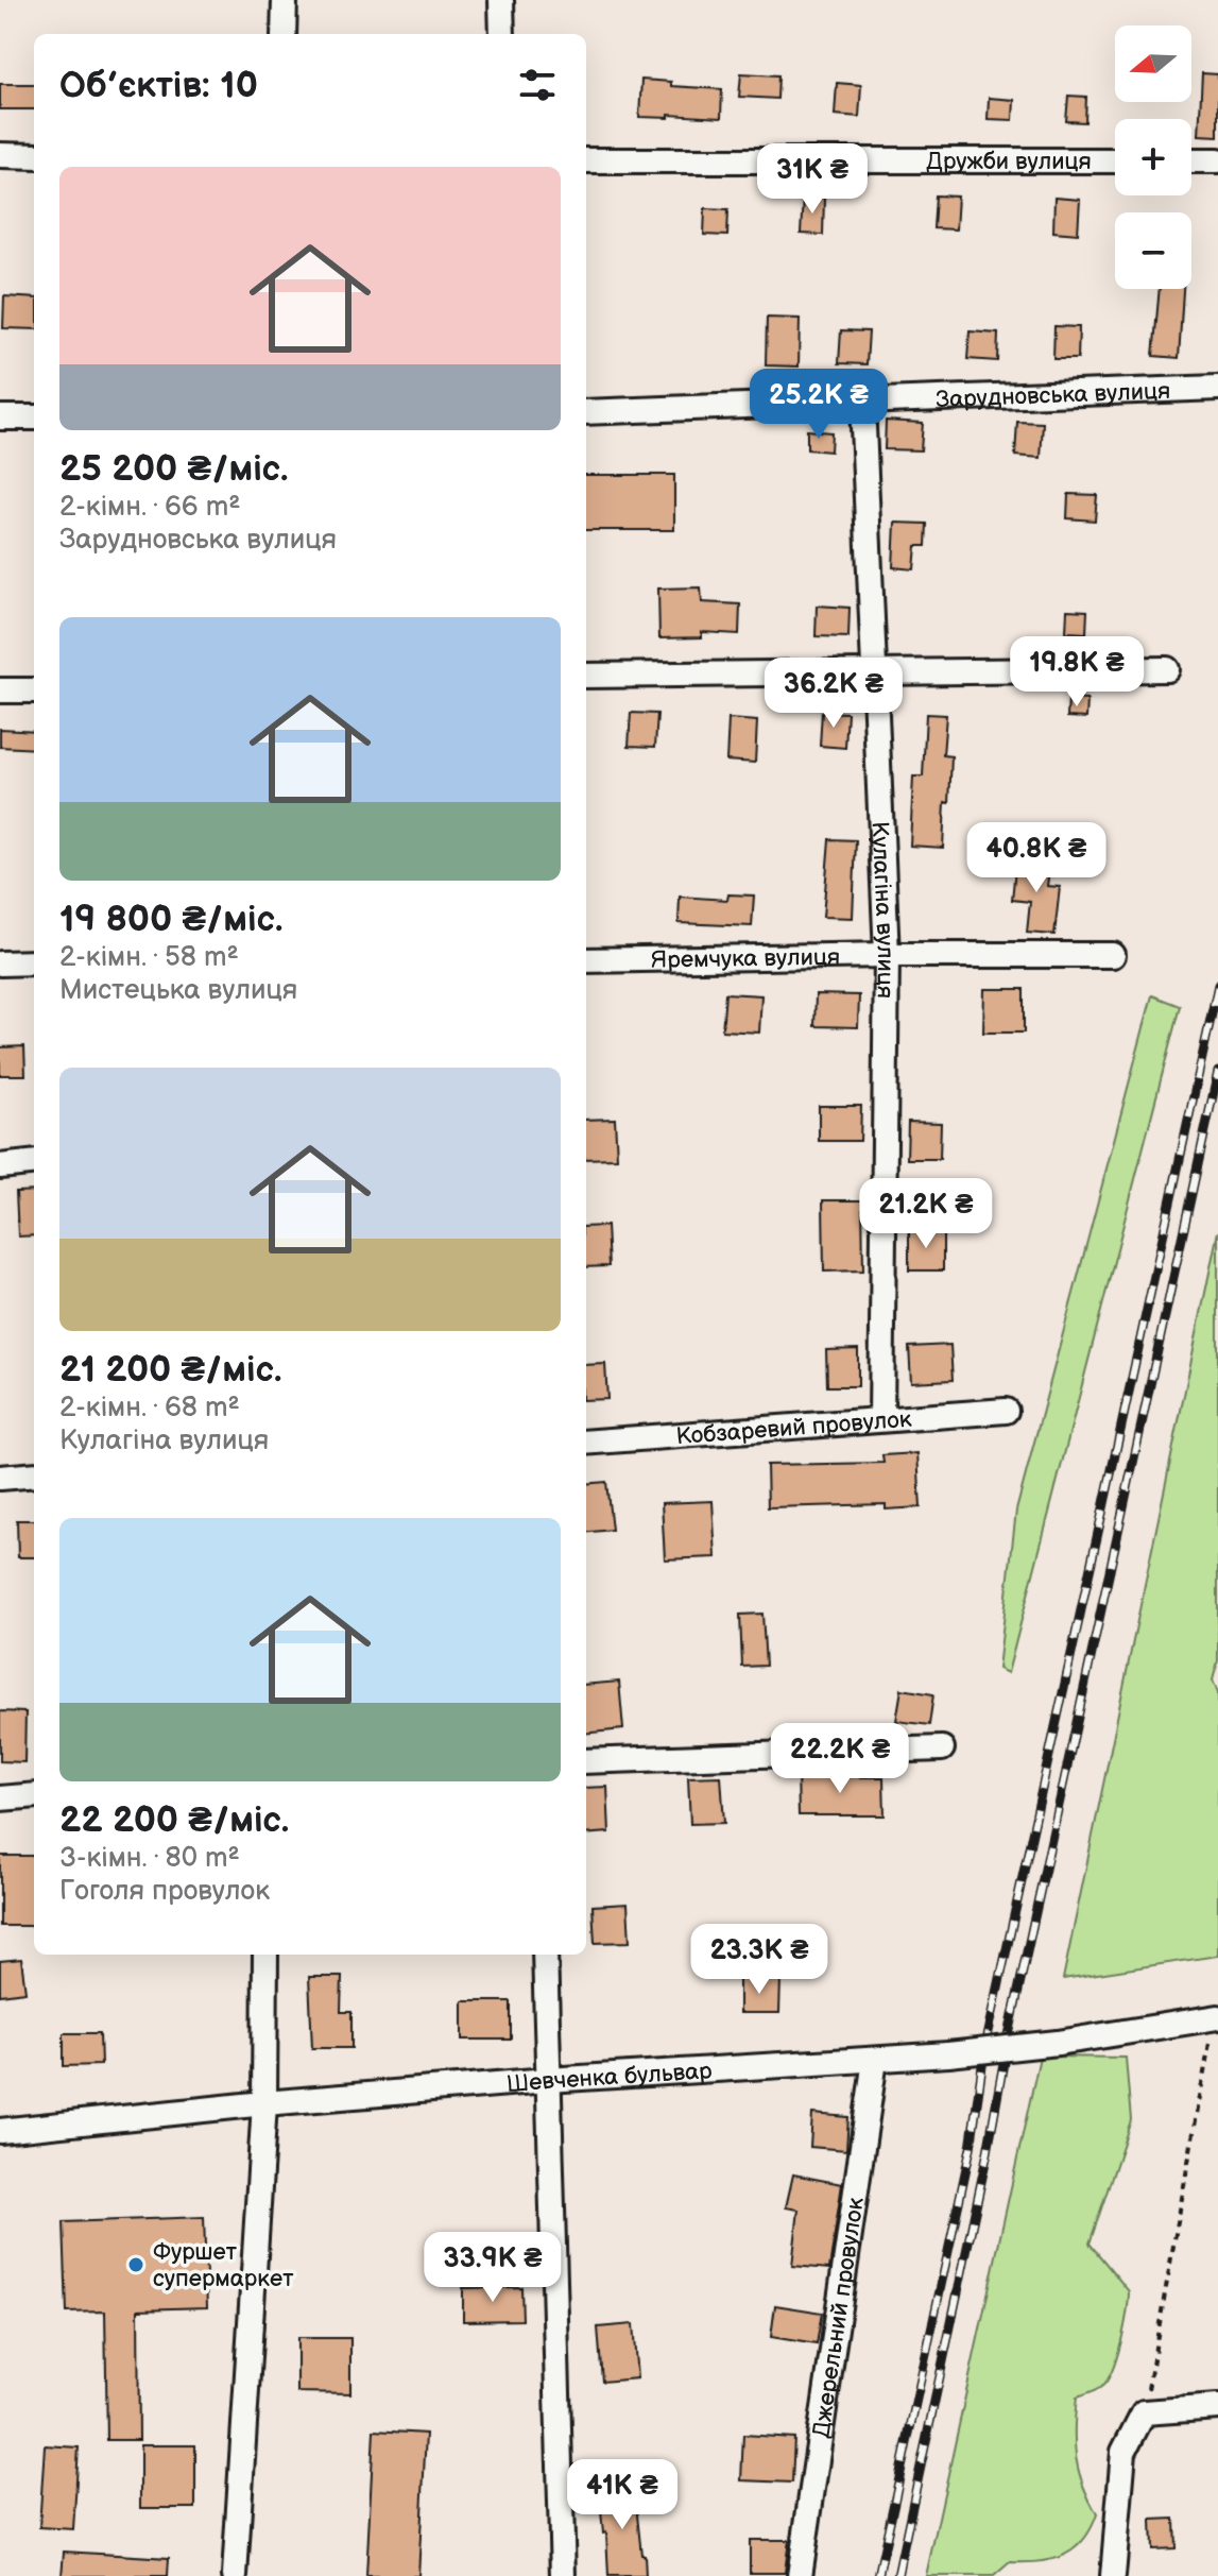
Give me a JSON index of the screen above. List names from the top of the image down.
{
  "streets": {
    "street": [
      "Дружби вулиця",
      "Зарудновська вулиця",
      "Кулагіна вулиця",
      "Яремчука вулиця",
      "Кобзаревий провулок",
      "Шевченка бульвар",
      "Джерельний провулок"
    ]
  },
  "crossings": [
    ["Зарудновська вулиця", "Кулагіна вулиця"],
    ["Кулагіна вулиця", "Яремчука вулиця"],
    ["Кулагіна вулиця", "Кобзаревий провулок"],
    ["Шевченка бульвар", "Джерельний провулок"]
  ],
  "places": ["Фуршет супермаркет"],
  "north": "left",
  "page": {
    "map_buttons": ["+", "−"],
    "heading": "Об’єктів: 10",
    "list": [
      {
        "name": "25 200 ₴/міс.",
        "note": "2-кімн. · 66 m² · Зарудновська вулиця"
      },
      {
        "name": "19 800 ₴/міс.",
        "note": "2-кімн. · 58 m² · Мистецька вулиця"
      },
      {
        "name": "21 200 ₴/міс.",
        "note": "2-кімн. · 68 m² · Кулагіна вулиця"
      },
      {
        "name": "22 200 ₴/міс.",
        "note": "3-кімн. · 80 m² · Гоголя провулок"
      }
    ],
    "price": [
      "31K ₴",
      "25.2K ₴",
      "19.8K ₴",
      "36.2K ₴",
      "40.8K ₴",
      "21.2K ₴",
      "22.2K ₴",
      "23.3K ₴",
      "33.9K ₴",
      "41K ₴"
    ]
  }
}
